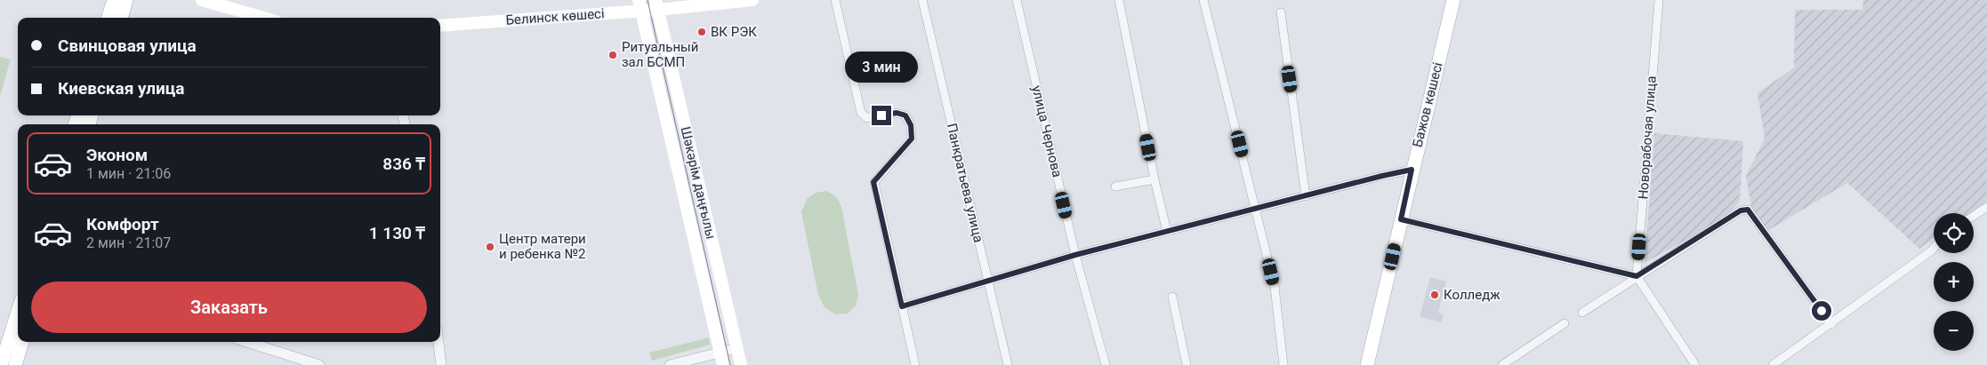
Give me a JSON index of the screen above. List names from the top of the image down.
{
  "streets": {
    "main road": ["Белинск көшесі", "Бажов көшесі", "Шәкәрім даңғылы"],
    "street": ["улица Чернова", "Новорабочая улица", "Панкратьева улица"]
  },
  "crossings": [
    ["Белинск көшесі", "Шәкәрім даңғылы"]
  ],
  "places": [
    "ВК РЭК",
    "Ритуальный зал БСМП",
    "Центр матери и ребенка №2",
    "Колледж"
  ],
  "page": {
    "banner": ["Свинцовая улица", "Киевская улица"],
    "bubble": "3 мин",
    "list": [
      {
        "name": "Эконом",
        "note": "1 мин · 21:06",
        "value": "836 ₸"
      },
      {
        "name": "Комфорт",
        "note": "2 мин · 21:07",
        "value": "1 130 ₸"
      }
    ],
    "map_buttons": ["+", "−"],
    "buttons": "Заказать"
  }
}
